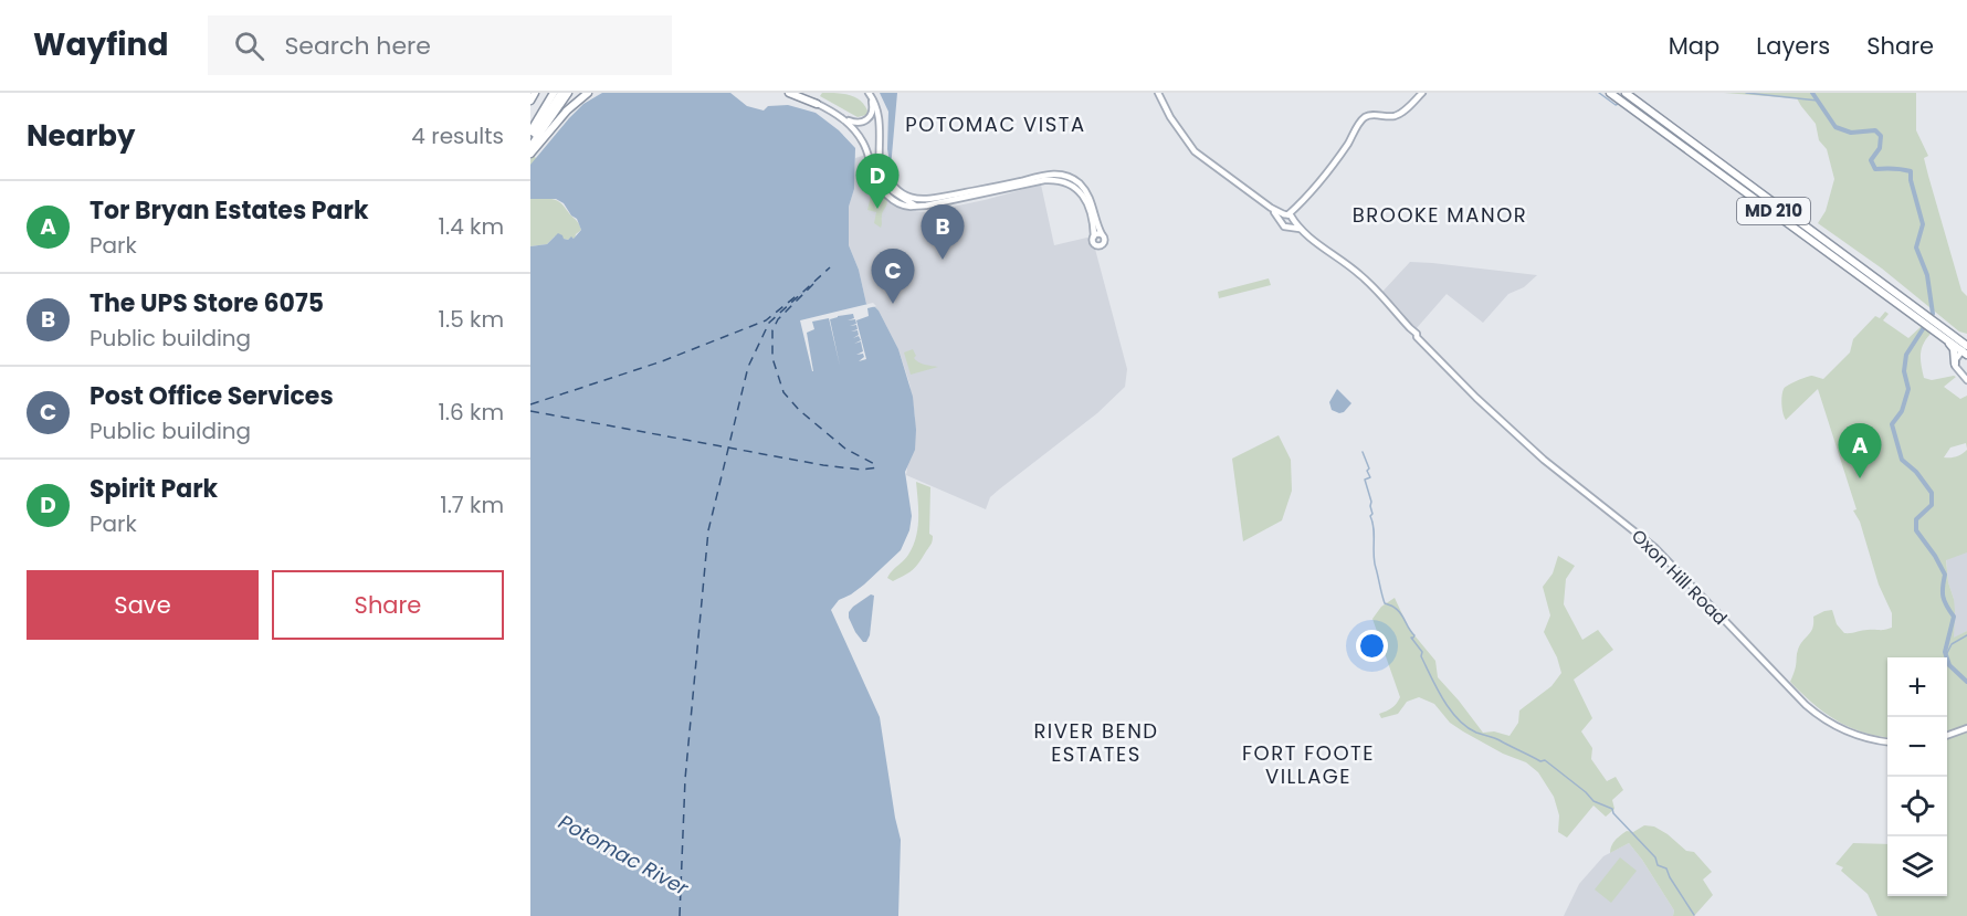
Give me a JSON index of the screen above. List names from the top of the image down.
{
  "streets": {
    "highway": ["MD 210"],
    "main road": ["Oxon Hill Road"]
  },
  "districts": [
    "POTOMAC VISTA",
    "BROOKE MANOR",
    "RIVER BEND ESTATES",
    "FORT FOOTE VILLAGE"
  ],
  "water": ["Potomac River"],
  "page": {
    "header": "Wayfind",
    "search": "Search here",
    "nav": ["Map", "Layers", "Share"],
    "heading": ["Nearby", "4 results"],
    "pins": [
      "D",
      "B",
      "C",
      "A"
    ],
    "list": [
      {
        "mark": "A",
        "name": "Tor Bryan Estates Park",
        "note": "Park",
        "value": "1.4 km"
      },
      {
        "mark": "B",
        "name": "The UPS Store 6075",
        "note": "Public building",
        "value": "1.5 km"
      },
      {
        "mark": "C",
        "name": "Post Office Services",
        "note": "Public building",
        "value": "1.6 km"
      },
      {
        "mark": "D",
        "name": "Spirit Park",
        "note": "Park",
        "value": "1.7 km"
      }
    ],
    "buttons": ["Save", "Share"],
    "map_buttons": ["+", "−"]
  }
}
